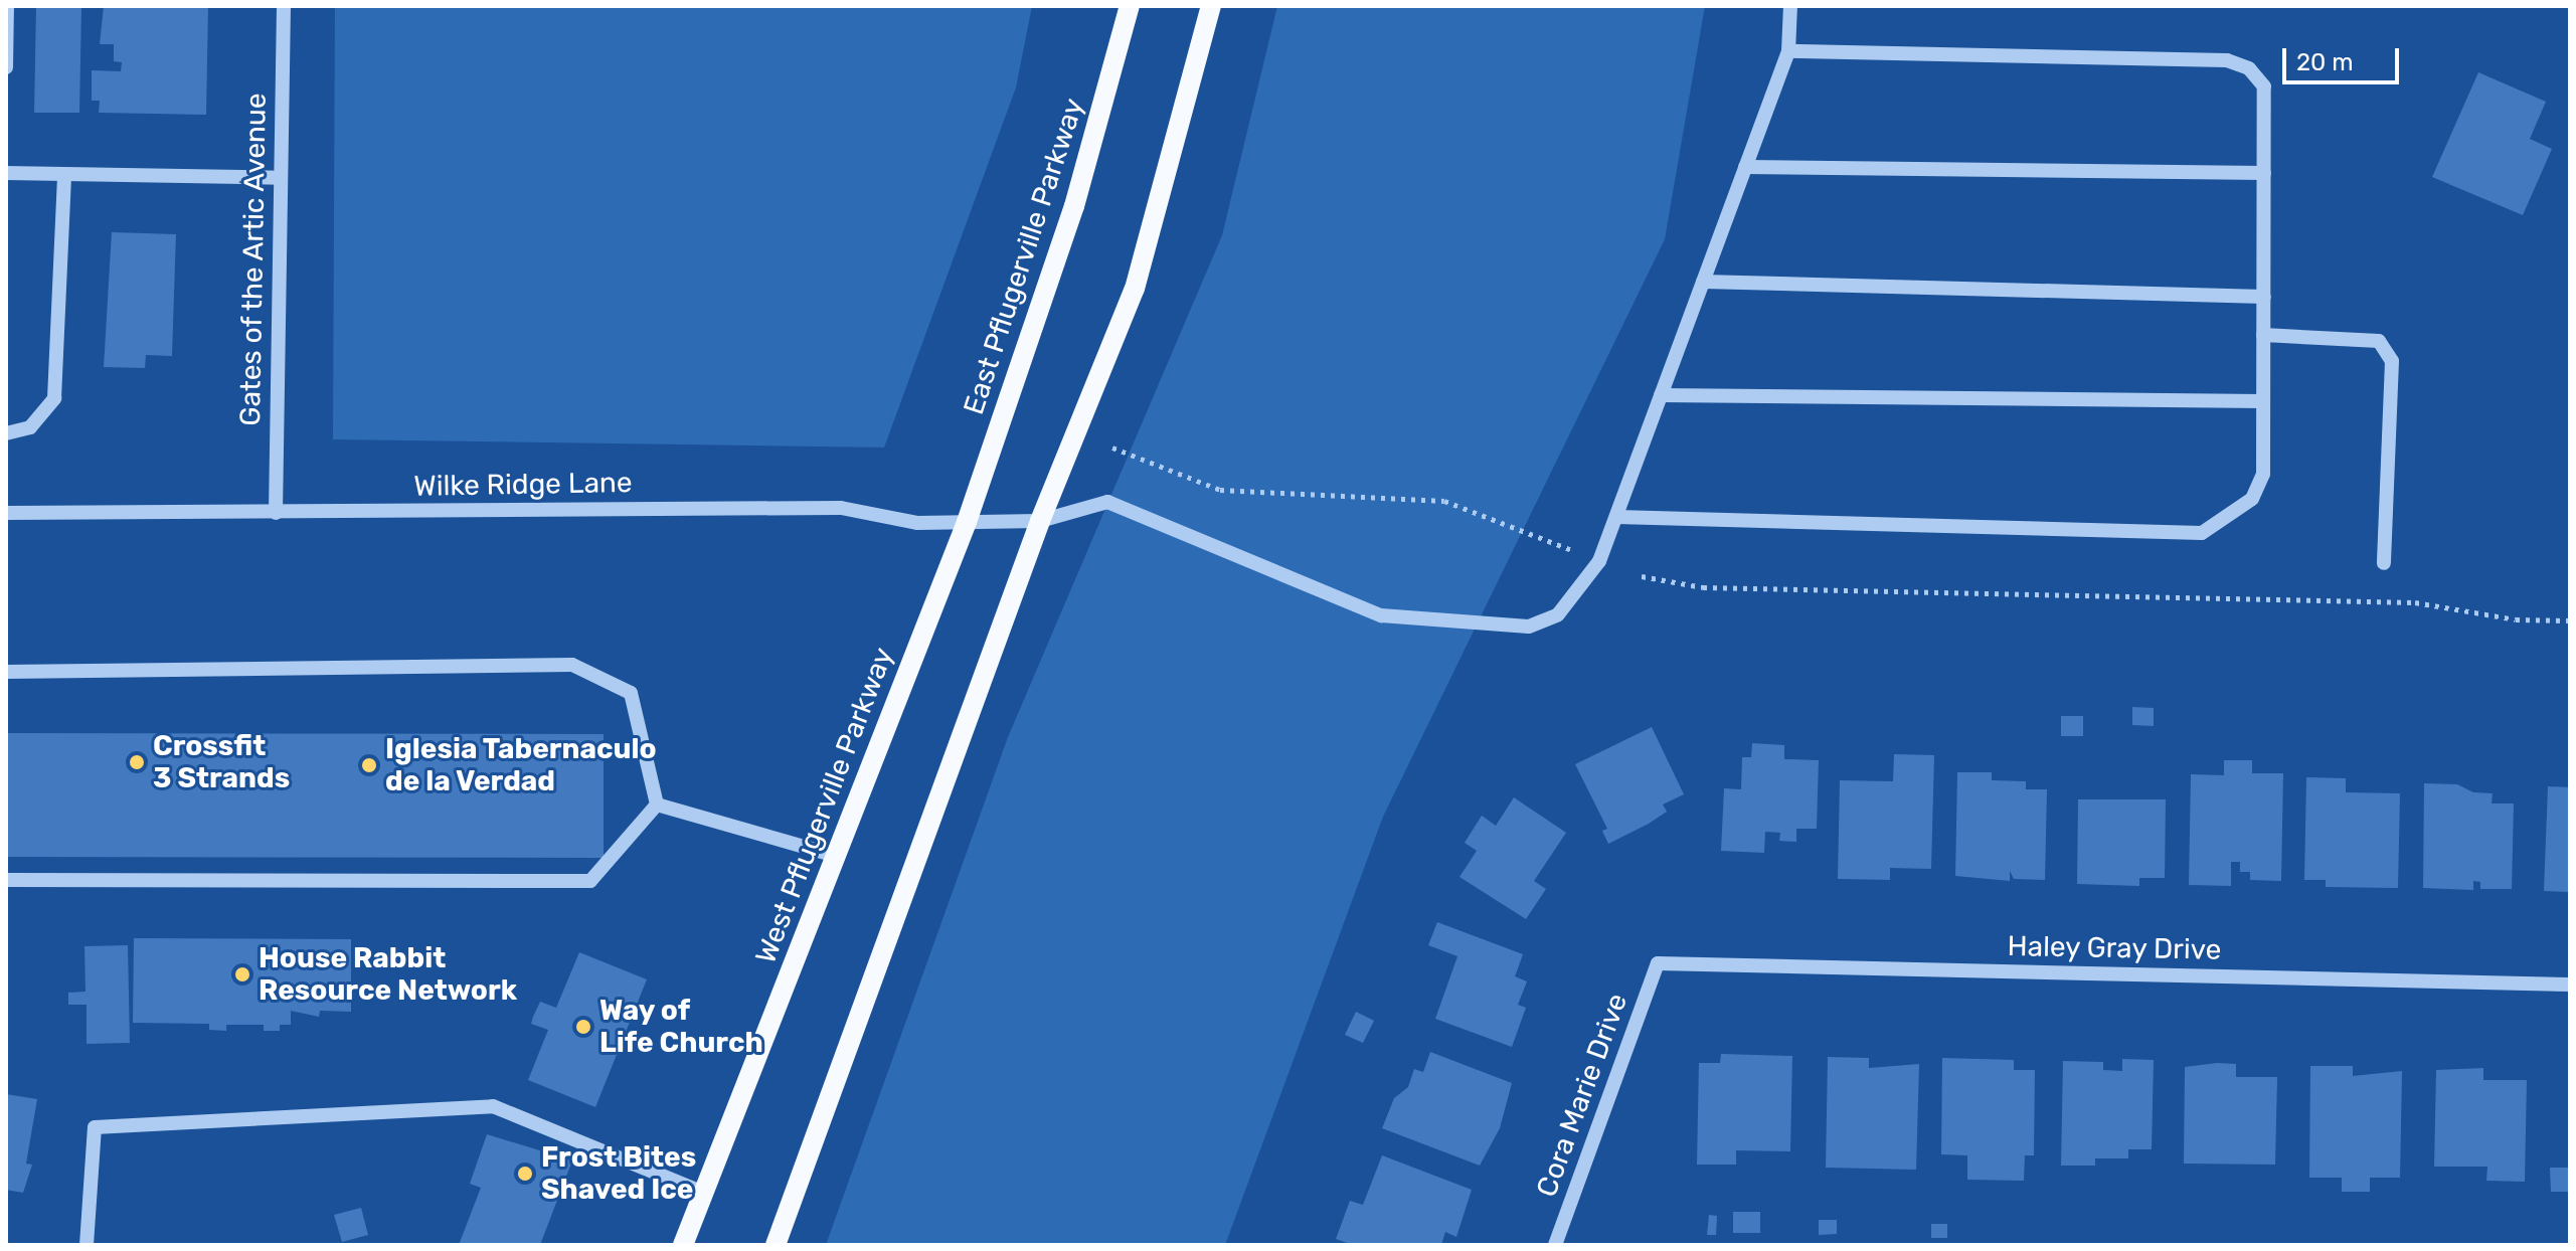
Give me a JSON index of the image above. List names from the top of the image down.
{
  "streets": {
    "main road": ["East Pflugerville Parkway", "West Pflugerville Parkway"],
    "street": [
      "Gates of the Artic Avenue",
      "Wilke Ridge Lane",
      "Haley Gray Drive",
      "Cora Marie Drive"
    ]
  },
  "crossings": [
    ["East Pflugerville Parkway", "Wilke Ridge Lane"],
    ["East Pflugerville Parkway", "West Pflugerville Parkway"],
    ["Gates of the Artic Avenue", "Wilke Ridge Lane"],
    ["Wilke Ridge Lane", "West Pflugerville Parkway"],
    ["Haley Gray Drive", "Cora Marie Drive"]
  ],
  "places": [
    "Crossfit 3 Strands",
    "Iglesia Tabernaculo de la Verdad",
    "House Rabbit Resource Network",
    "Way of Life Church",
    "Frost Bites Shaved Ice"
  ],
  "scale_bar": "20 m"
}
